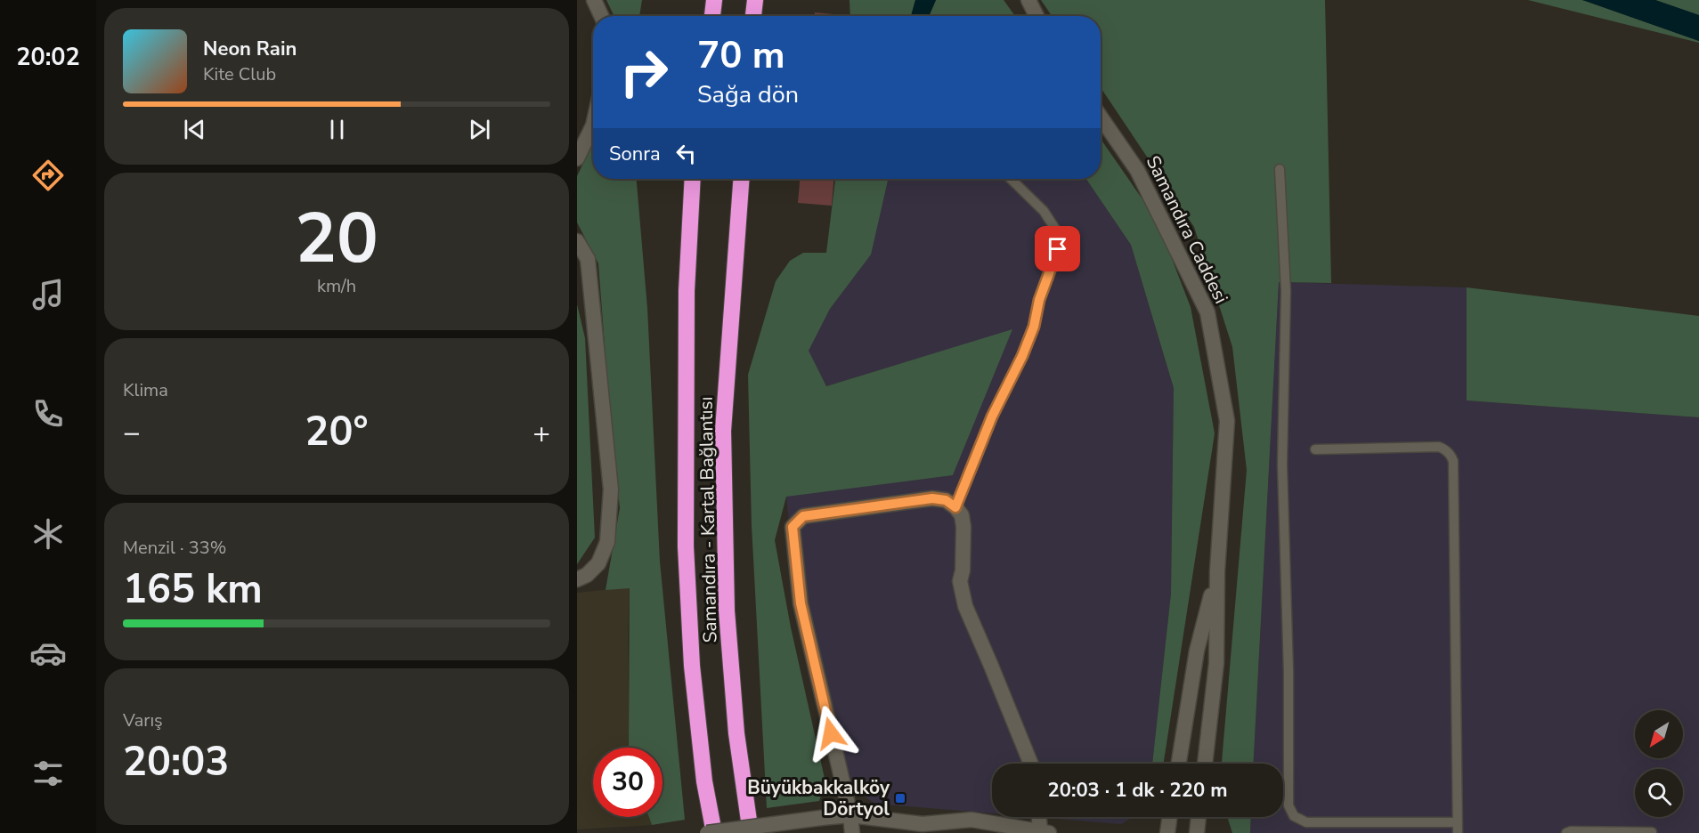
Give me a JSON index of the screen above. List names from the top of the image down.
{
  "streets": {
    "highway": ["Samandıra - Kartal Bağlantısı"],
    "street": ["Samandıra Caddesi"]
  },
  "places": {
    "transit": ["Büyükbakkalköy Dörtyol"]
  },
  "north": "bottom left",
  "page": {
    "tabs": "20:02",
    "turn": ["70 m", "Sağa dön"],
    "song": ["Neon Rain", "Kite Club"],
    "then": "Sonra",
    "tile": [
      ["20", "km/h"],
      "Klima",
      ["Menzil · 33%", "165 km"],
      ["Varış", "20:03"]
    ],
    "heat": ["−", "20°", "+"],
    "limit": "30",
    "trip": "20:03 · 1 dk · 220 m"
  }
}
